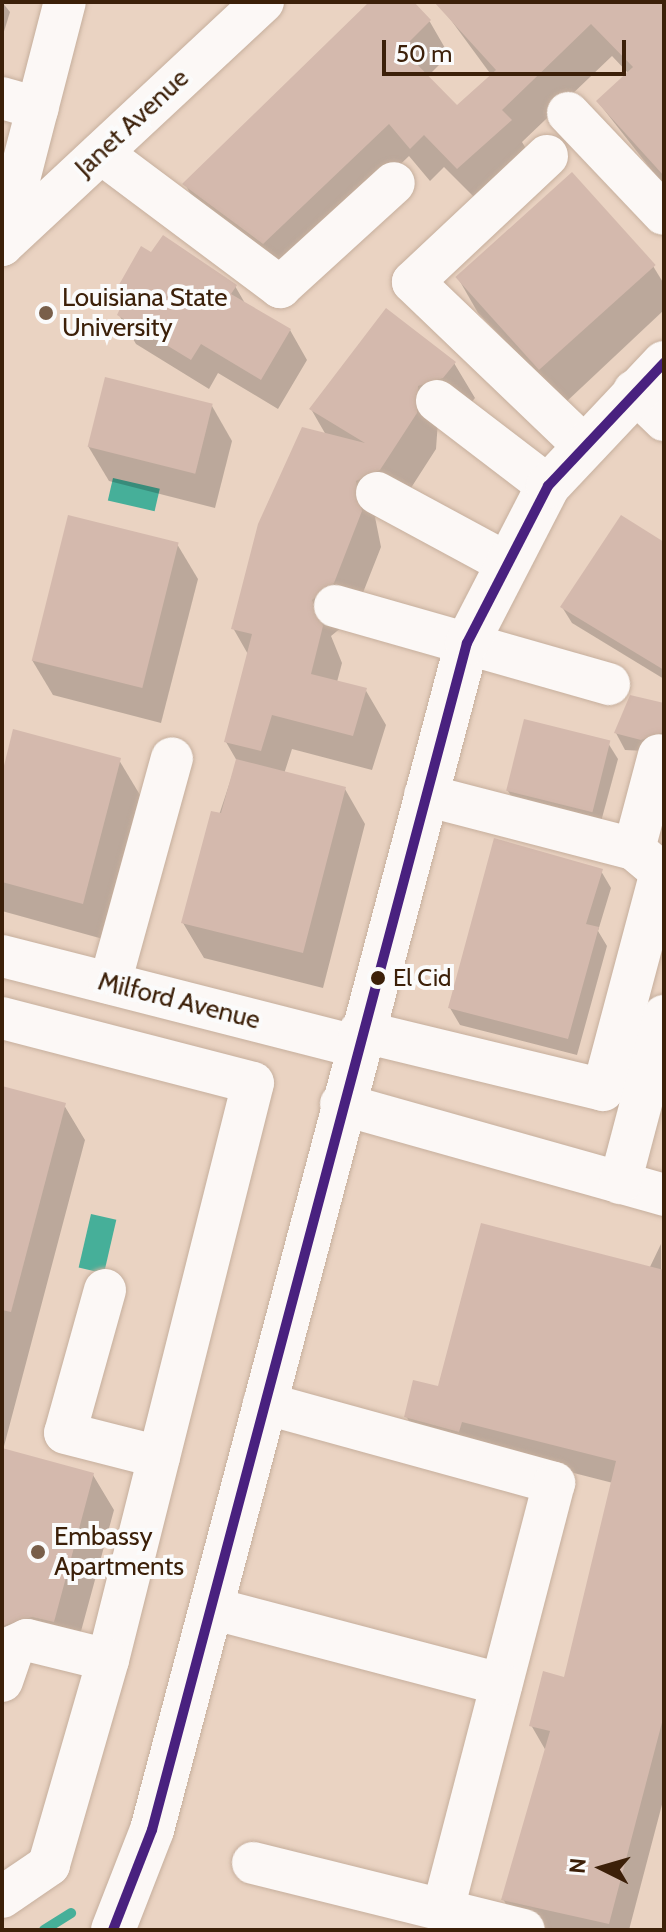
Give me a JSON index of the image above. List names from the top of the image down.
{
  "streets": {
    "street": ["Janet Avenue", "Milford Avenue"]
  },
  "places": ["Louisiana State University", "El Cid", "Embassy Apartments"],
  "scale_bar": "50 m",
  "north": "left"
}
